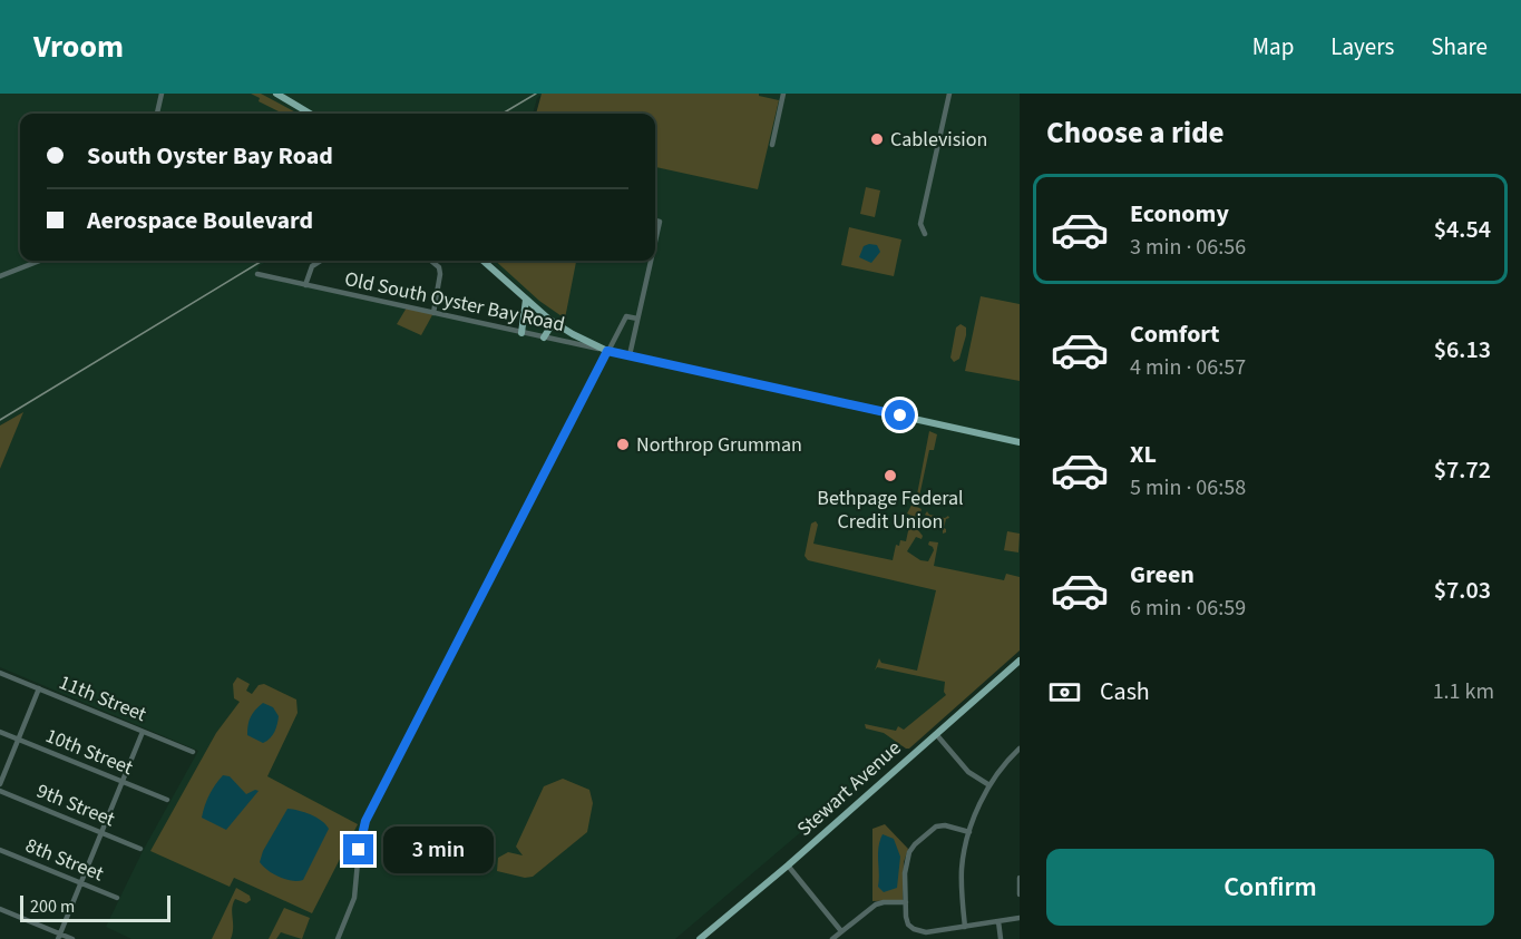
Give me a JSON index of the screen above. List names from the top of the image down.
{
  "streets": {
    "main road": ["Stewart Avenue"],
    "street": [
      "Old South Oyster Bay Road",
      "11th Street",
      "10th Street",
      "9th Street",
      "8th Street"
    ]
  },
  "places": ["Cablevision", "Northrop Grumman", "Bethpage Federal Credit Union"],
  "scale_bar": "200 m",
  "page": {
    "header": "Vroom",
    "nav": ["Map", "Layers", "Share"],
    "heading": "Choose a ride",
    "banner": ["South Oyster Bay Road", "Aerospace Boulevard"],
    "list": [
      {
        "name": "Economy",
        "note": "3 min · 06:56",
        "value": "$4.54"
      },
      {
        "name": "Comfort",
        "note": "4 min · 06:57",
        "value": "$6.13"
      },
      {
        "name": "XL",
        "note": "5 min · 06:58",
        "value": "$7.72"
      },
      {
        "name": "Green",
        "note": "6 min · 06:59",
        "value": "$7.03"
      }
    ],
    "pay": ["Cash", "1.1 km"],
    "bubble": "3 min",
    "buttons": "Confirm",
    "scale": "200 m"
  }
}
